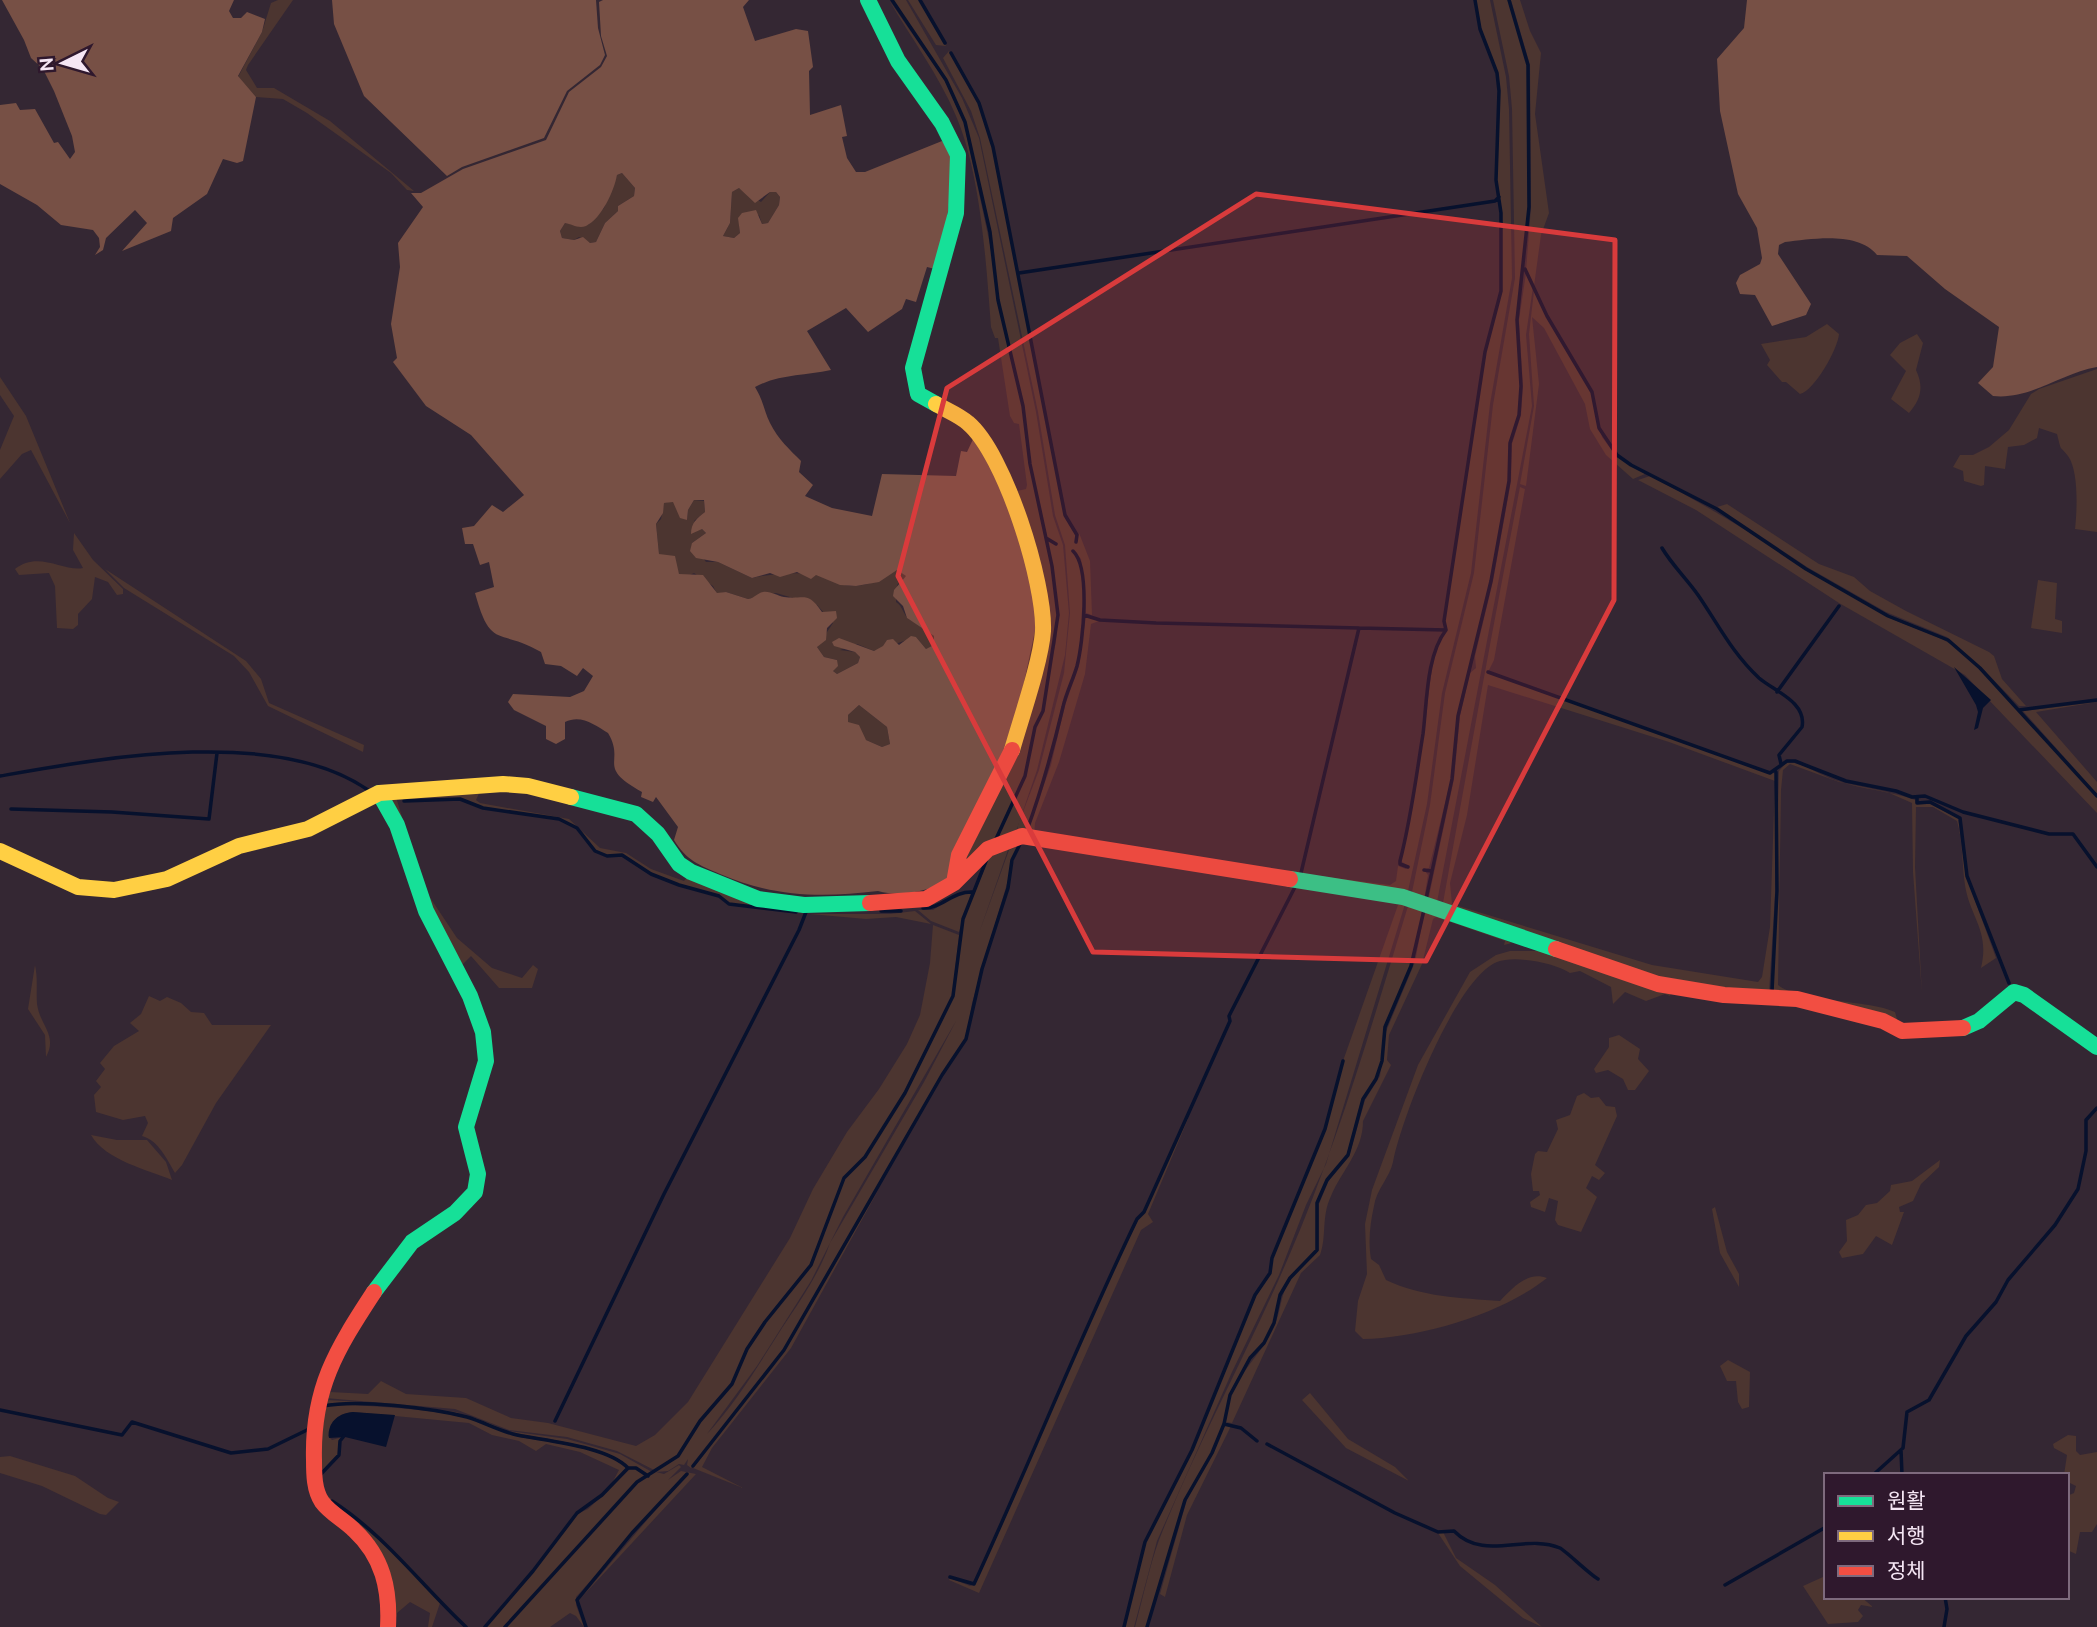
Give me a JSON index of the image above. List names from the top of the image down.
{
  "legend": ["원활", "서행", "정체"],
  "north": "left"
}
